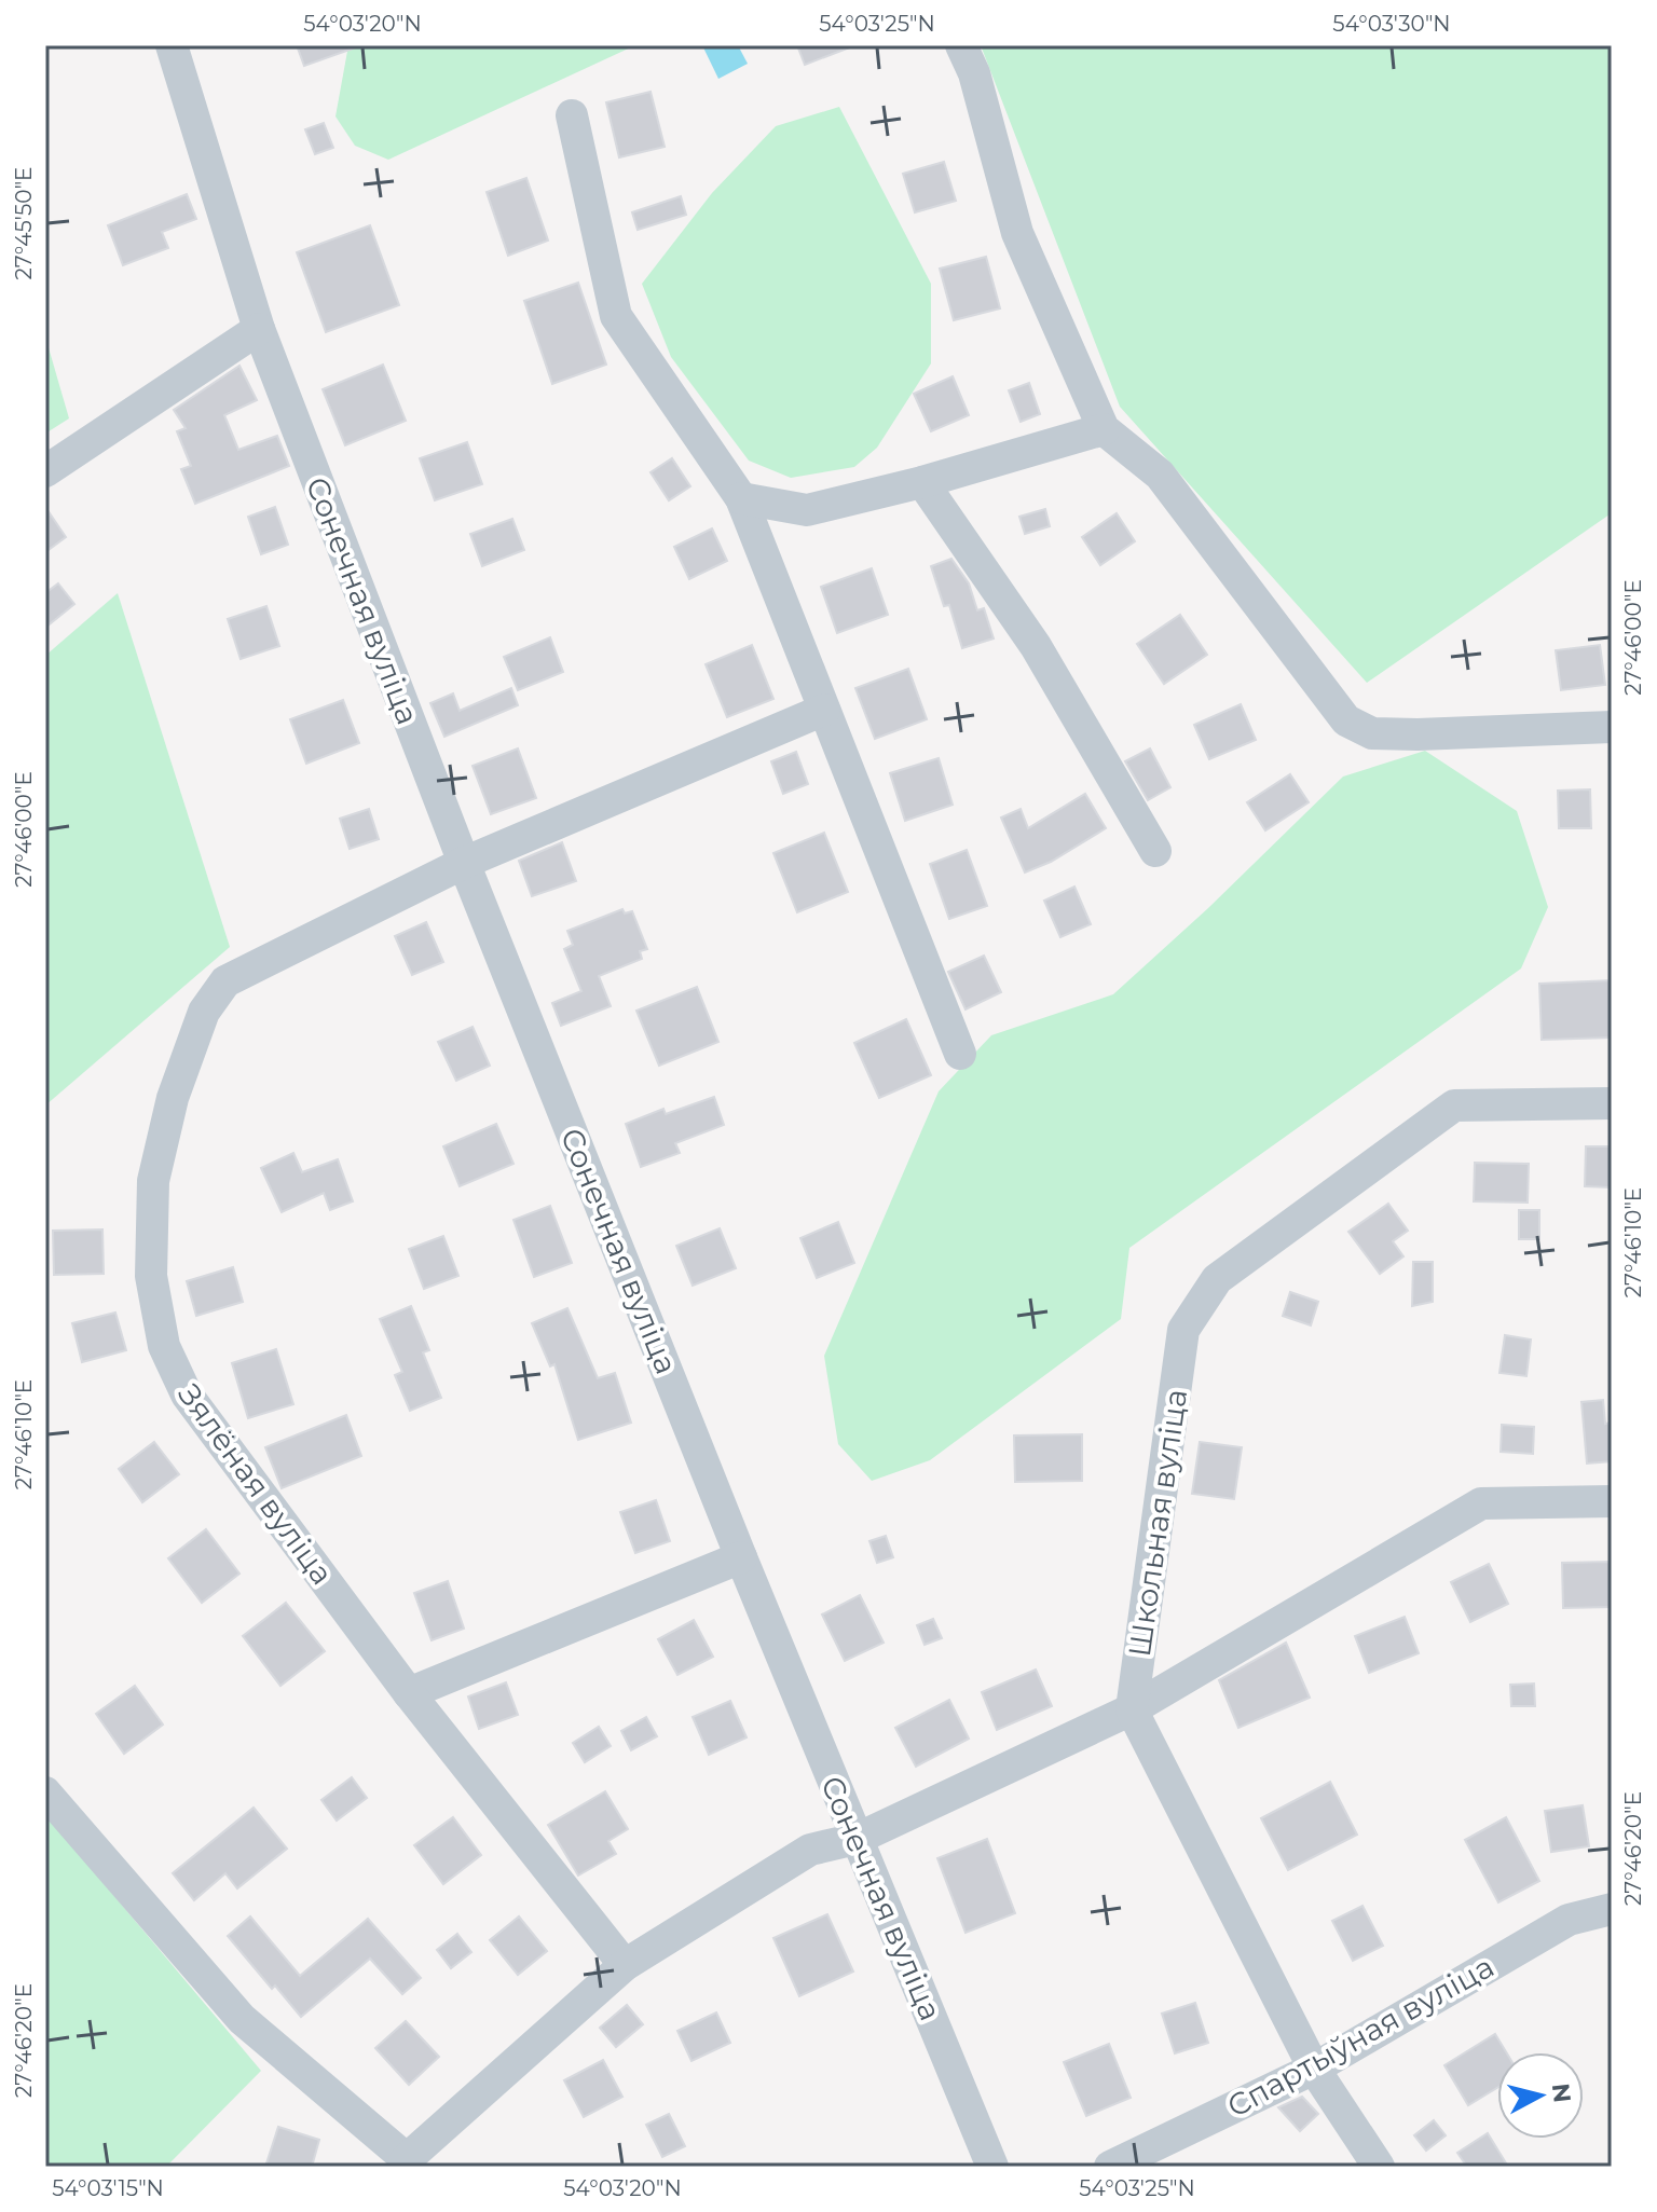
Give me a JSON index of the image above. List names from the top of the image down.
{
  "streets": {
    "street": [
      "Сонечная вуліца",
      "Зялёная вуліца",
      "Школьная вуліца",
      "Спартыўная вуліца"
    ]
  },
  "crossings": [
    ["Сонечная вуліца", "Зялёная вуліца"]
  ],
  "north": "right",
  "coordinates": [
    "54°03'20\"N",
    "54°03'25\"N",
    "54°03'30\"N",
    "27°45'50\"E",
    "27°46'00\"E",
    "27°46'10\"E",
    "27°46'20\"E",
    "54°03'15\"N"
  ]
}
